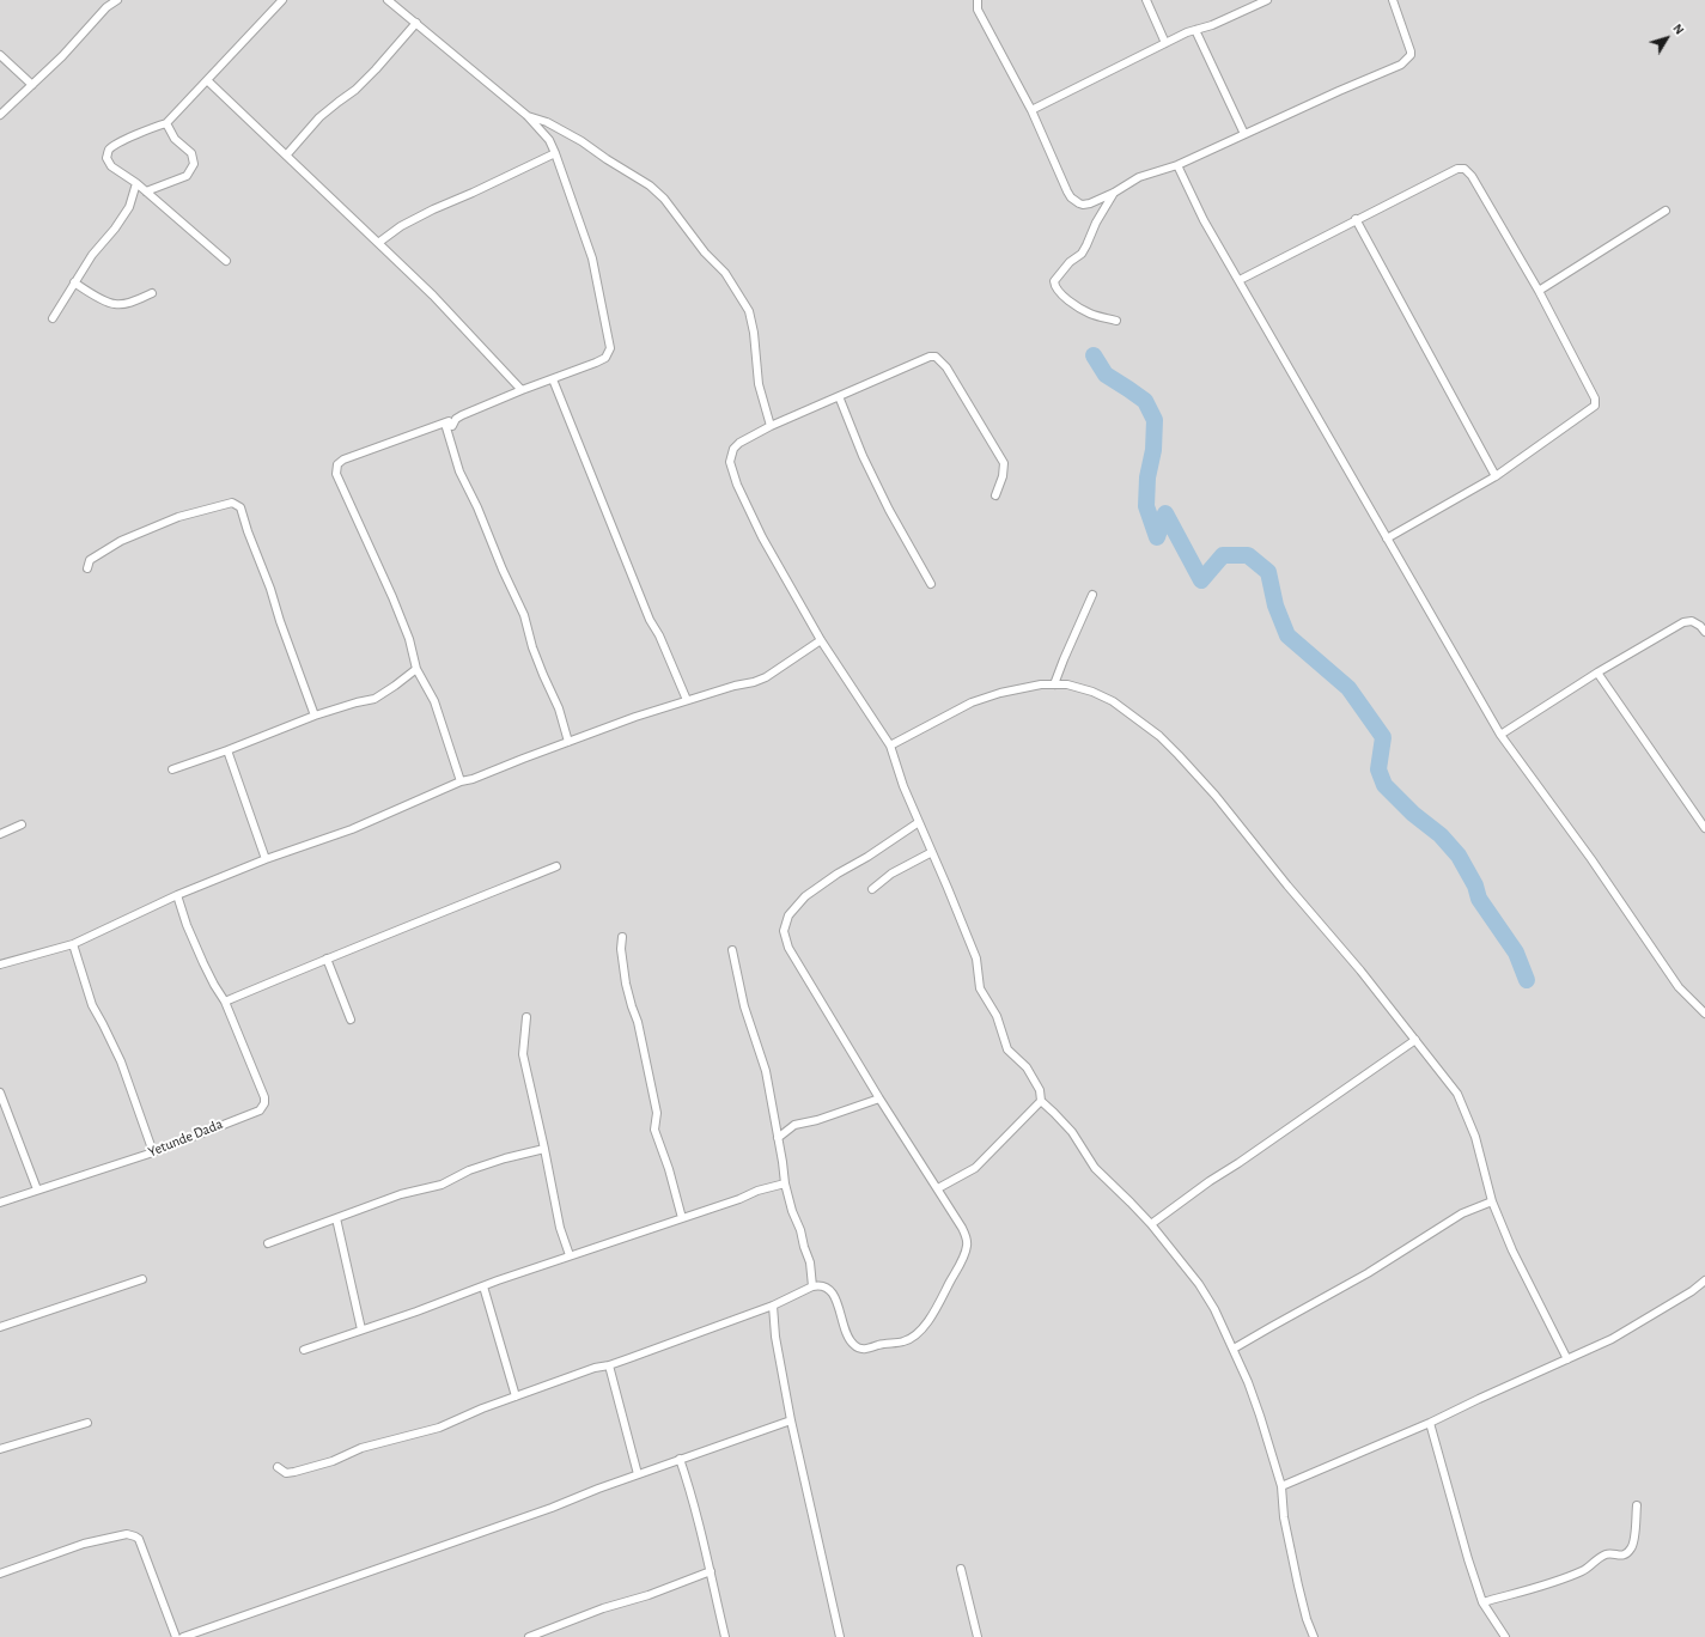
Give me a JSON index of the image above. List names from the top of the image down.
{
  "streets": {
    "street": ["Yetunde Dada"]
  },
  "north": "top right"
}
